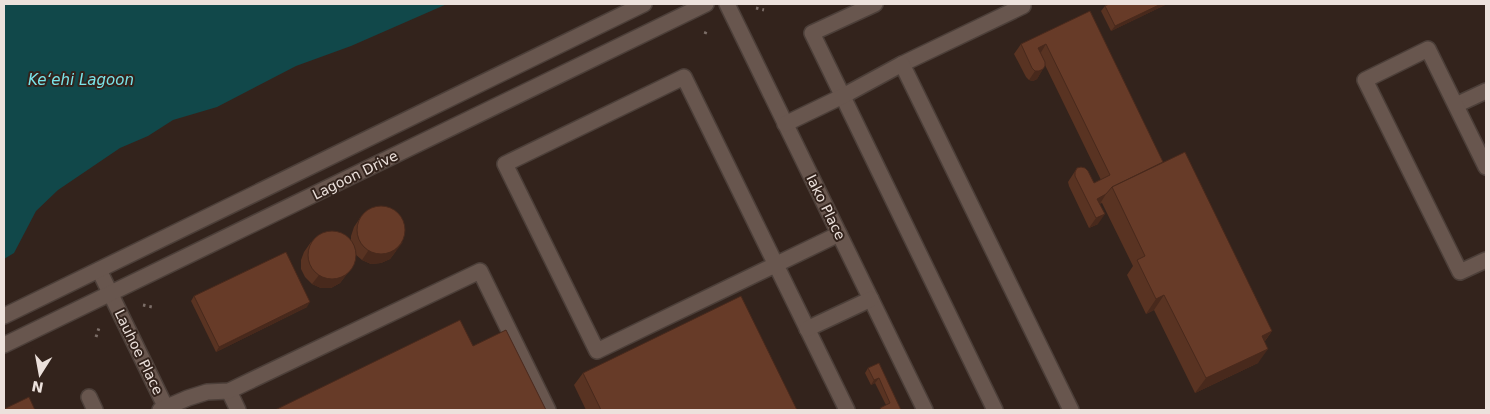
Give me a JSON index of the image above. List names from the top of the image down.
{
  "streets": {
    "street": ["Lagoon Drive", "Iako Place", "Lauhoe Place"]
  },
  "crossings": [
    ["Lagoon Drive", "Lauhoe Place"]
  ],
  "water": ["Keʻehi Lagoon"],
  "north": "bottom"
}
